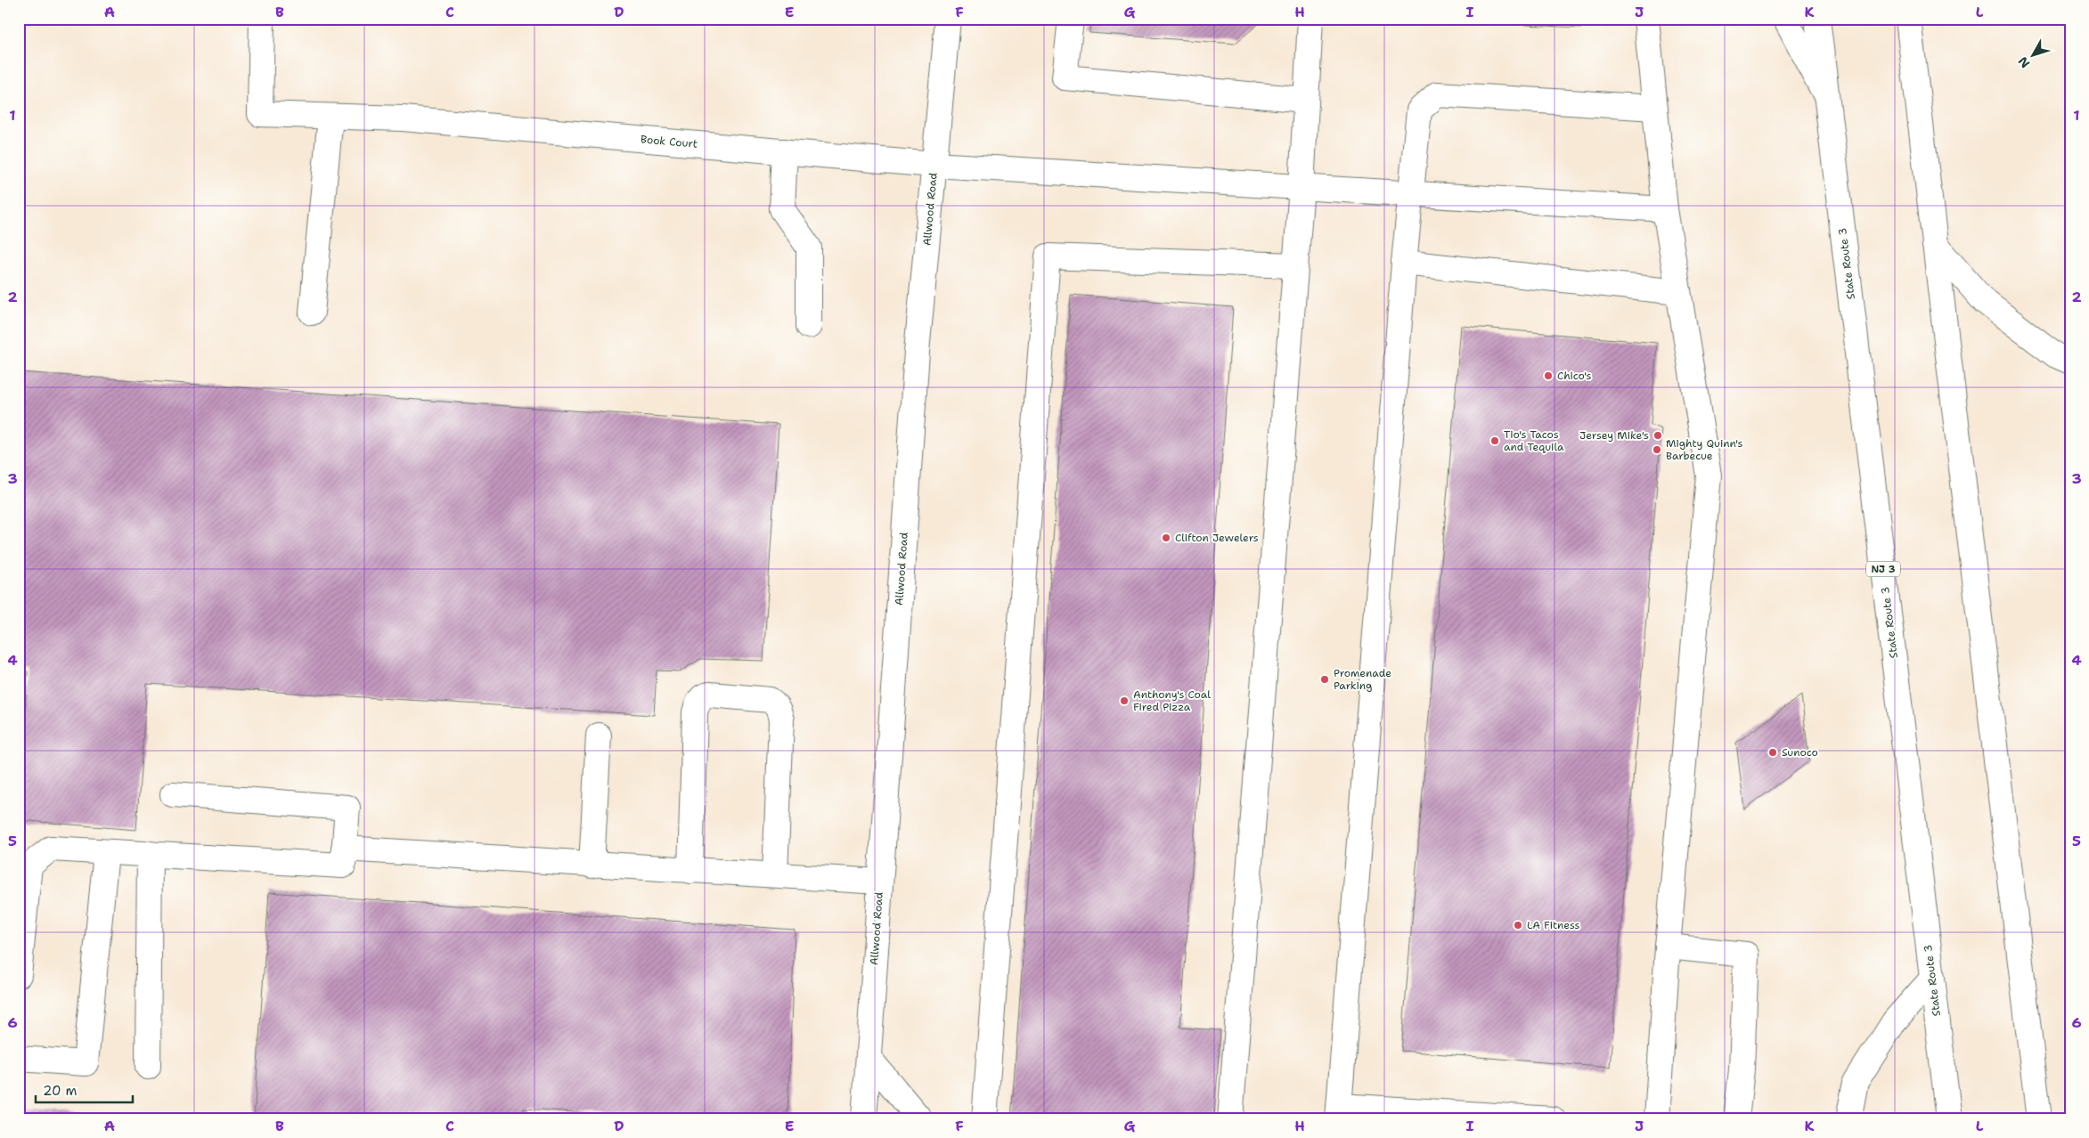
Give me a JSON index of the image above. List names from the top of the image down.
{
  "streets": {
    "main road": [
      "Book Court",
      "Allwood Road",
      "State Route 3",
      "NJ 3"
    ]
  },
  "crossings": [
    ["Book Court", "Allwood Road"]
  ],
  "places": [
    "Chico's",
    "Jersey Mike's",
    "Tio's Tacos and Tequila",
    "Mighty Quinn's Barbecue",
    "Clifton Jewelers",
    "Promenade Parking",
    "Anthony's Coal Fired Pizza",
    "Sunoco",
    "LA Fitness"
  ],
  "scale_bar": "20 m",
  "north": "bottom left",
  "grid": {
    "columns": [
      "A",
      "B",
      "C",
      "D",
      "E",
      "F",
      "G",
      "H",
      "I",
      "J",
      "K",
      "L"
    ],
    "rows": [
      "1",
      "2",
      "3",
      "4",
      "5",
      "6"
    ]
  }
}
